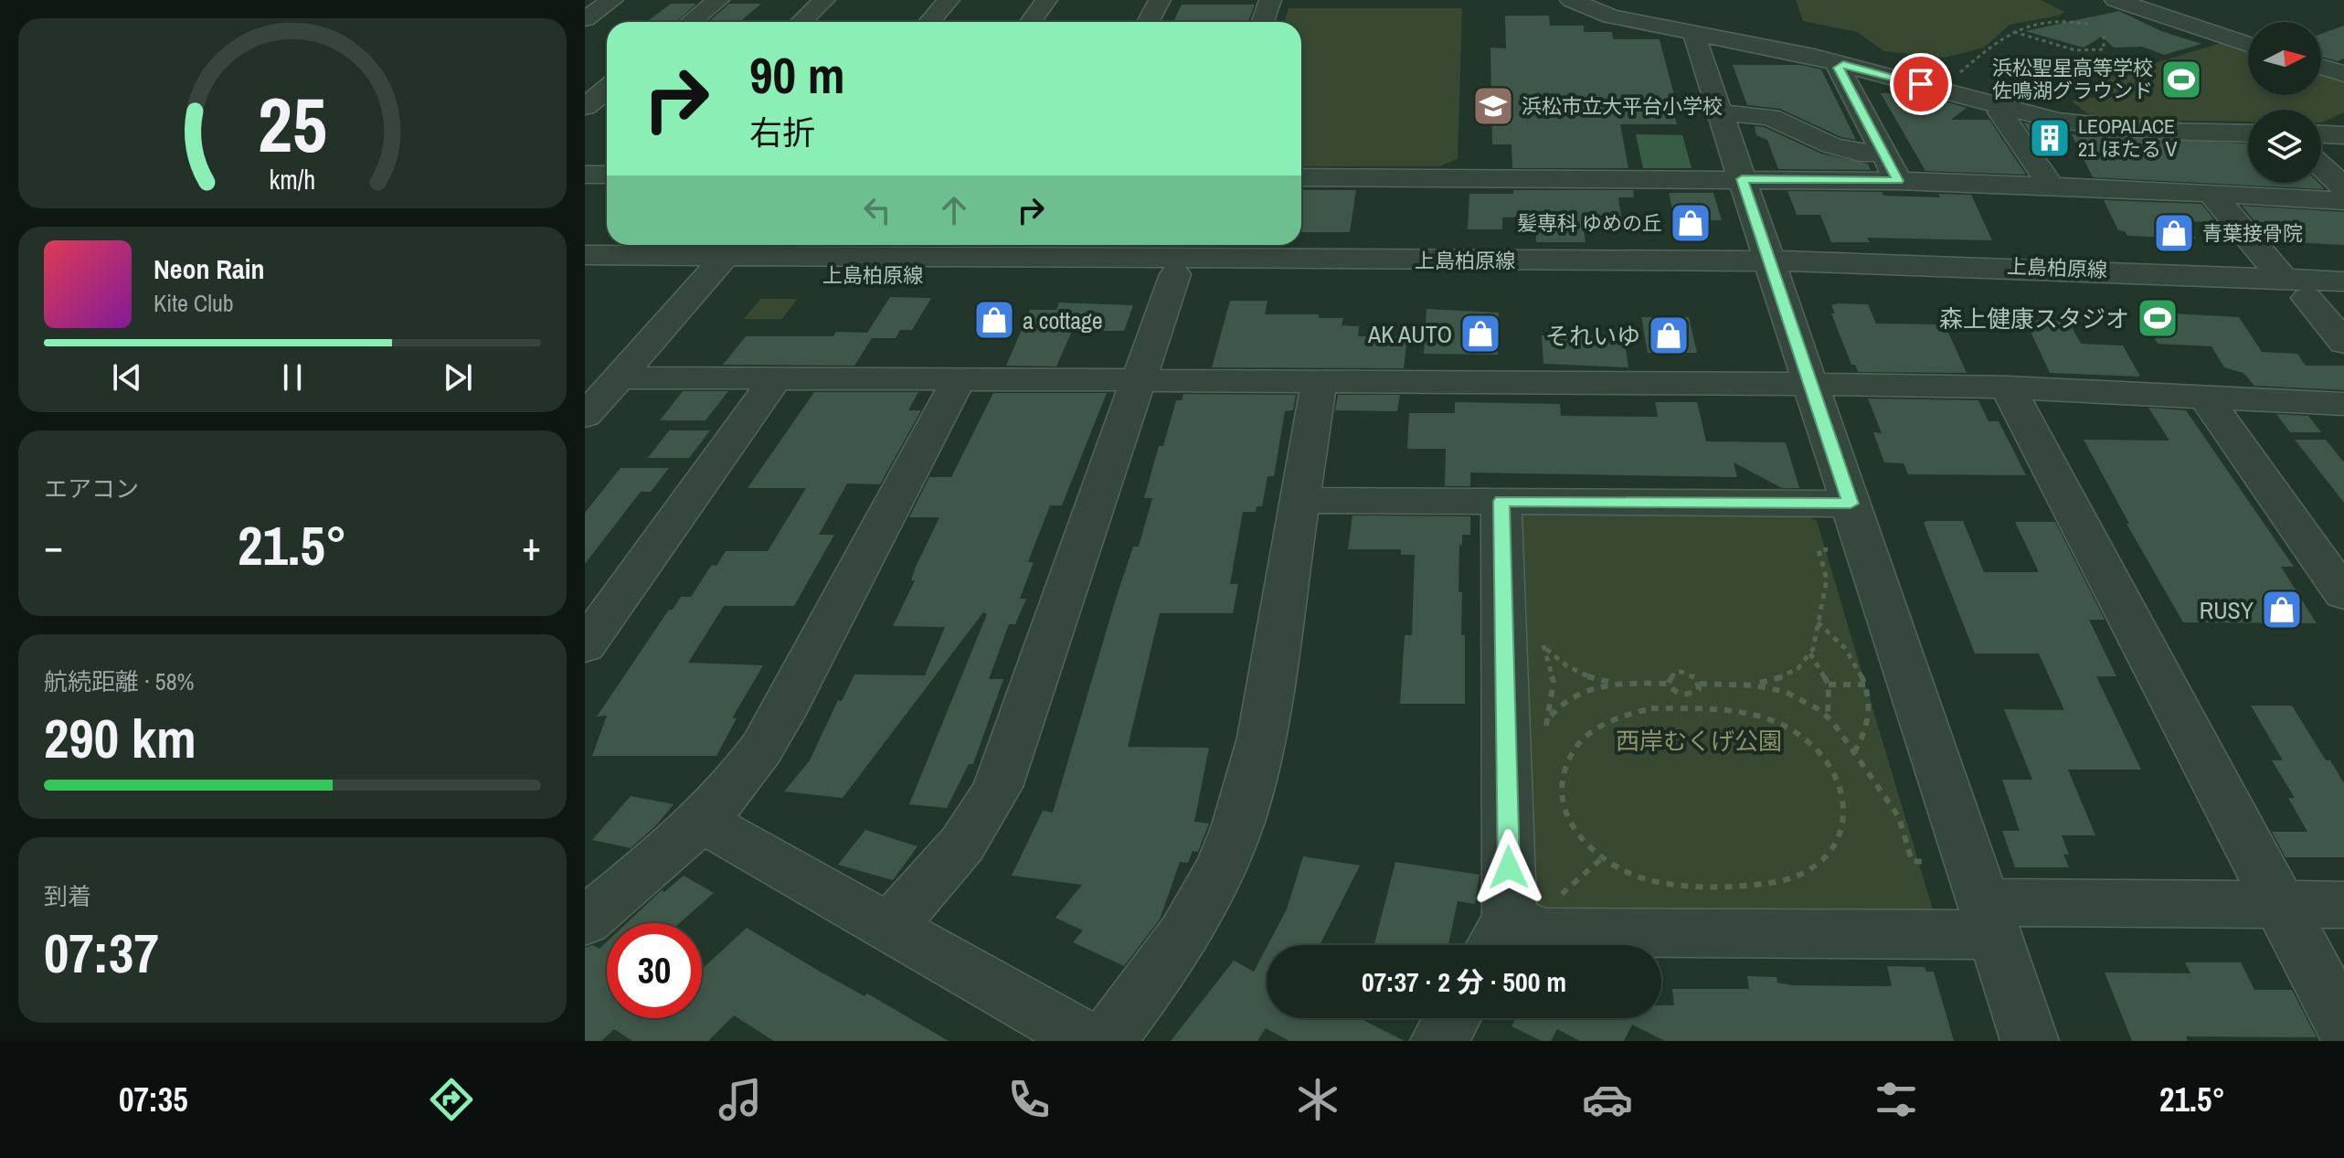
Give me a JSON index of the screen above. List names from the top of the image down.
{
  "streets": {
    "street": ["上島柏原線"]
  },
  "parks": ["西岸むくげ公園"],
  "places": {
    "sports": ["浜松聖星高等学校 佐鳴湖グラウンド", "森上健康スタジオ"],
    "school or university": ["浜松市立大平台小学校"],
    "building": ["LEOPALACE 21 ほたるⅤ"],
    "shop": [
      "髪専科 ゆめの丘",
      "青葉接骨院",
      "a cottage",
      "AK AUTO",
      "それいゆ",
      "RUSY"
    ]
  },
  "north": "right",
  "page": {
    "turn": ["90 m", "右折"],
    "song": ["Neon Rain", "Kite Club"],
    "tile": [
      "エアコン",
      ["航続距離 · 58%", "290 km"],
      ["到着", "07:37"]
    ],
    "heat": ["−", "21.5°", "+"],
    "limit": "30",
    "trip": "07:37 · 2 分 · 500 m",
    "tabs": ["07:35", "21.5°"],
    "gauge": ["25", "km/h"]
  }
}
